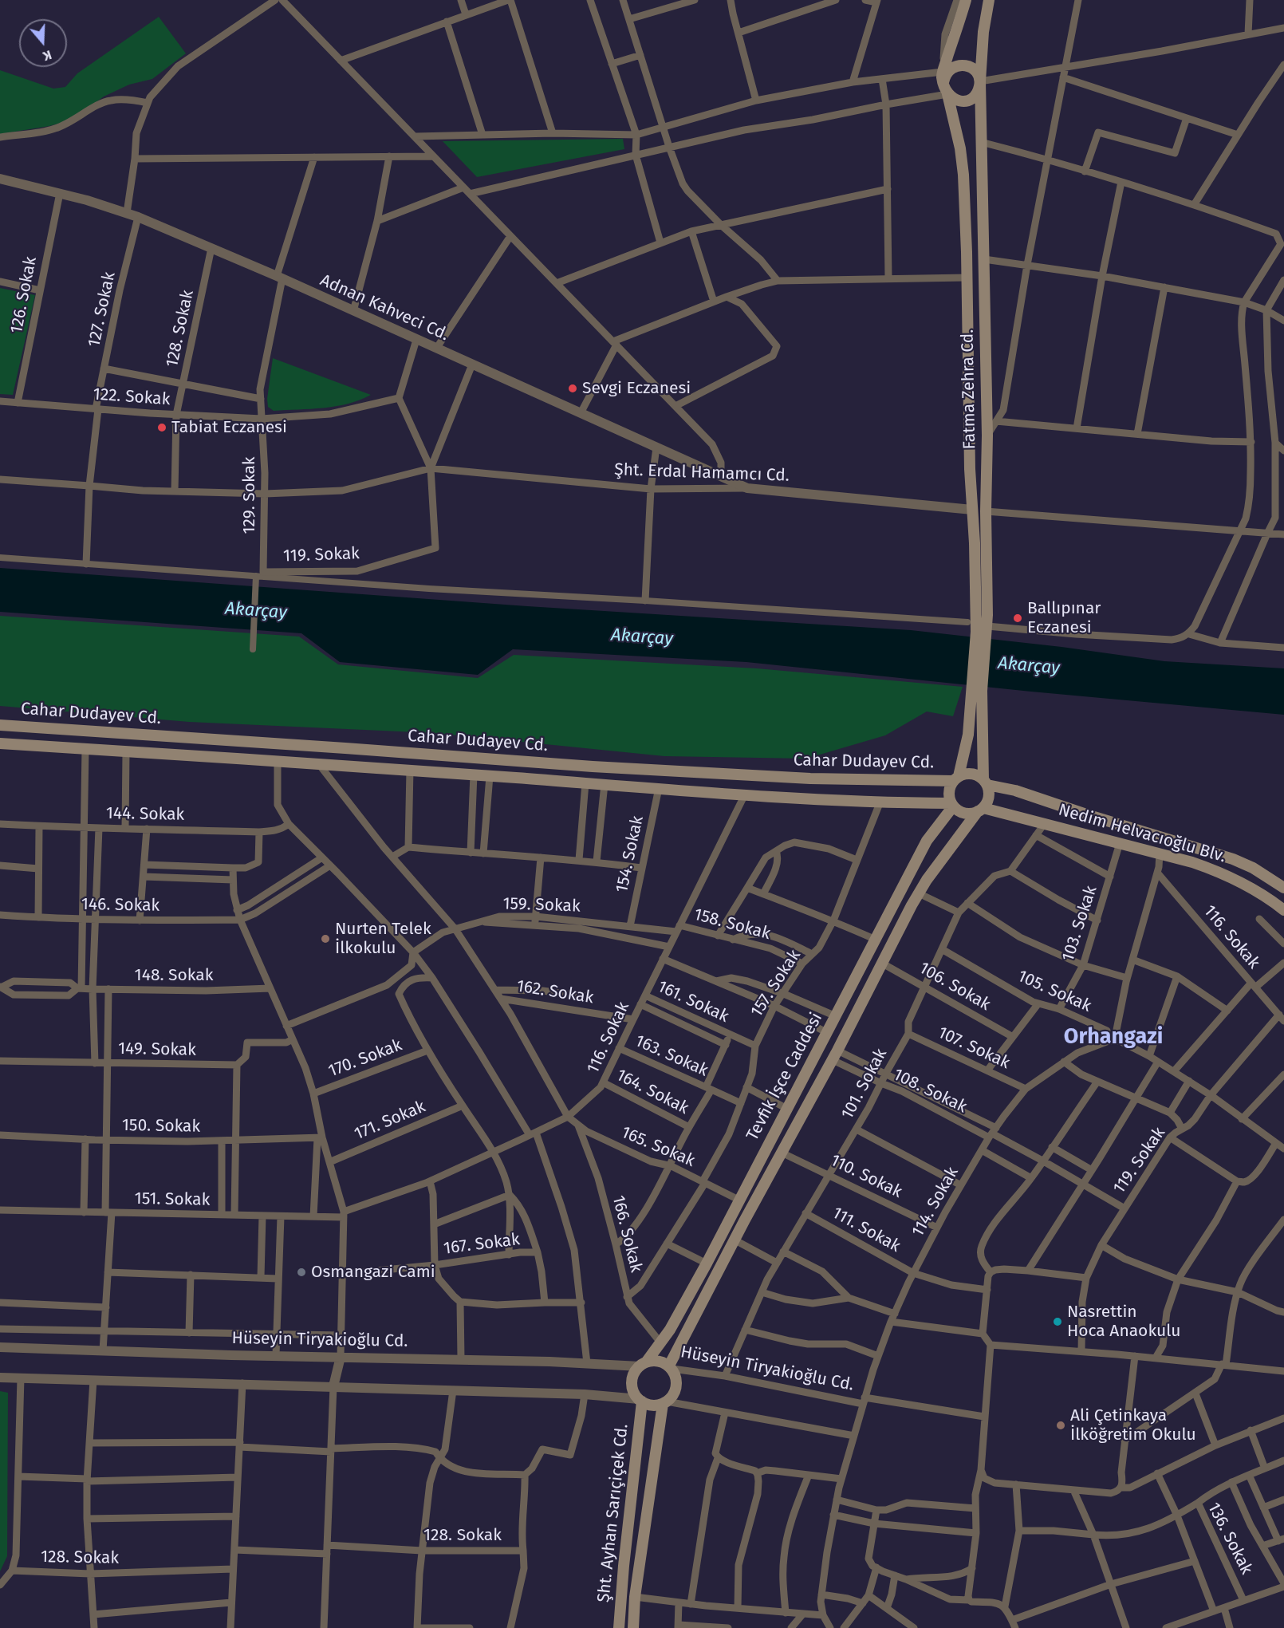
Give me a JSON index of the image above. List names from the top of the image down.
{
  "streets": {
    "main road": [
      "Fatma Zehra Cd.",
      "Cahar Dudayev Cd.",
      "Nedim Helvacıoğlu Blv.",
      "Tevfik İşce Caddesi",
      "Hüseyin Tiryakioğlu Cd.",
      "Şht. Ayhan Sarıçiçek Cd."
    ],
    "street": [
      "126. Sokak",
      "Adnan Kahveci Cd.",
      "127. Sokak",
      "128. Sokak",
      "122. Sokak",
      "Şht. Erdal Hamamcı Cd.",
      "129. Sokak",
      "119. Sokak",
      "144. Sokak",
      "154. Sokak",
      "146. Sokak",
      "159. Sokak",
      "103. Sokak",
      "158. Sokak",
      "116. Sokak",
      "148. Sokak",
      "157. Sokak",
      "106. Sokak",
      "105. Sokak",
      "162. Sokak",
      "161. Sokak",
      "107. Sokak",
      "149. Sokak",
      "163. Sokak",
      "170. Sokak",
      "101. Sokak",
      "108. Sokak",
      "164. Sokak",
      "171. Sokak",
      "150. Sokak",
      "165. Sokak",
      "110. Sokak",
      "151. Sokak",
      "114. Sokak",
      "111. Sokak",
      "166. Sokak",
      "167. Sokak",
      "136. Sokak"
    ]
  },
  "crossings": [
    ["126. Sokak", "Adnan Kahveci Cd."],
    ["126. Sokak", "122. Sokak"],
    ["Adnan Kahveci Cd.", "127. Sokak"],
    ["Adnan Kahveci Cd.", "128. Sokak"],
    ["Adnan Kahveci Cd.", "Şht. Erdal Hamamcı Cd."],
    ["Adnan Kahveci Cd.", "129. Sokak"],
    ["127. Sokak", "122. Sokak"],
    ["127. Sokak", "Şht. Erdal Hamamcı Cd."],
    ["128. Sokak", "122. Sokak"],
    ["128. Sokak", "Şht. Erdal Hamamcı Cd."],
    ["Fatma Zehra Cd.", "Şht. Erdal Hamamcı Cd."],
    ["Fatma Zehra Cd.", "Cahar Dudayev Cd."],
    ["Fatma Zehra Cd.", "Nedim Helvacıoğlu Blv."],
    ["Fatma Zehra Cd.", "Tevfik İşce Caddesi"],
    ["122. Sokak", "129. Sokak"],
    ["Şht. Erdal Hamamcı Cd.", "129. Sokak"],
    ["Şht. Erdal Hamamcı Cd.", "119. Sokak"],
    ["129. Sokak", "119. Sokak"],
    ["119. Sokak", "116. Sokak"],
    ["Cahar Dudayev Cd.", "Nedim Helvacıoğlu Blv."],
    ["Cahar Dudayev Cd.", "154. Sokak"],
    ["Cahar Dudayev Cd.", "116. Sokak"],
    ["Cahar Dudayev Cd.", "157. Sokak"],
    ["Cahar Dudayev Cd.", "Tevfik İşce Caddesi"],
    ["Nedim Helvacıoğlu Blv.", "103. Sokak"],
    ["Nedim Helvacıoğlu Blv.", "Tevfik İşce Caddesi"],
    ["Nedim Helvacıoğlu Blv.", "101. Sokak"],
    ["154. Sokak", "159. Sokak"],
    ["159. Sokak", "158. Sokak"],
    ["159. Sokak", "116. Sokak"],
    ["103. Sokak", "105. Sokak"],
    ["158. Sokak", "116. Sokak"],
    ["158. Sokak", "157. Sokak"],
    ["116. Sokak", "162. Sokak"],
    ["116. Sokak", "161. Sokak"],
    ["116. Sokak", "163. Sokak"],
    ["116. Sokak", "164. Sokak"],
    ["116. Sokak", "165. Sokak"],
    ["116. Sokak", "151. Sokak"],
    ["157. Sokak", "161. Sokak"],
    ["157. Sokak", "165. Sokak"],
    ["157. Sokak", "166. Sokak"],
    ["106. Sokak", "Tevfik İşce Caddesi"],
    ["106. Sokak", "101. Sokak"],
    ["105. Sokak", "101. Sokak"],
    ["107. Sokak", "101. Sokak"],
    ["107. Sokak", "114. Sokak"],
    ["163. Sokak", "164. Sokak"],
    ["163. Sokak", "165. Sokak"],
    ["163. Sokak", "166. Sokak"],
    ["Tevfik İşce Caddesi", "108. Sokak"],
    ["Tevfik İşce Caddesi", "165. Sokak"],
    ["Tevfik İşce Caddesi", "110. Sokak"],
    ["Tevfik İşce Caddesi", "166. Sokak"],
    ["Tevfik İşce Caddesi", "Hüseyin Tiryakioğlu Cd."],
    ["Tevfik İşce Caddesi", "Şht. Ayhan Sarıçiçek Cd."],
    ["101. Sokak", "108. Sokak"],
    ["101. Sokak", "110. Sokak"],
    ["101. Sokak", "111. Sokak"],
    ["101. Sokak", "Hüseyin Tiryakioğlu Cd."],
    ["108. Sokak", "114. Sokak"],
    ["165. Sokak", "166. Sokak"],
    ["110. Sokak", "114. Sokak"],
    ["114. Sokak", "111. Sokak"],
    ["114. Sokak", "Hüseyin Tiryakioğlu Cd."],
    ["Hüseyin Tiryakioğlu Cd.", "Şht. Ayhan Sarıçiçek Cd."]
  ],
  "districts": ["Orhangazi"],
  "water": ["Akarçay"],
  "places": [
    "Sevgi Eczanesi",
    "Tabiat Eczanesi",
    "Ballıpınar Eczanesi",
    "Nurten Telek İlkokulu",
    "Osmangazi Cami",
    "Nasrettin Hoca Anaokulu",
    "Ali Çetinkaya İlköğretim Okulu"
  ],
  "north": "bottom"
}
